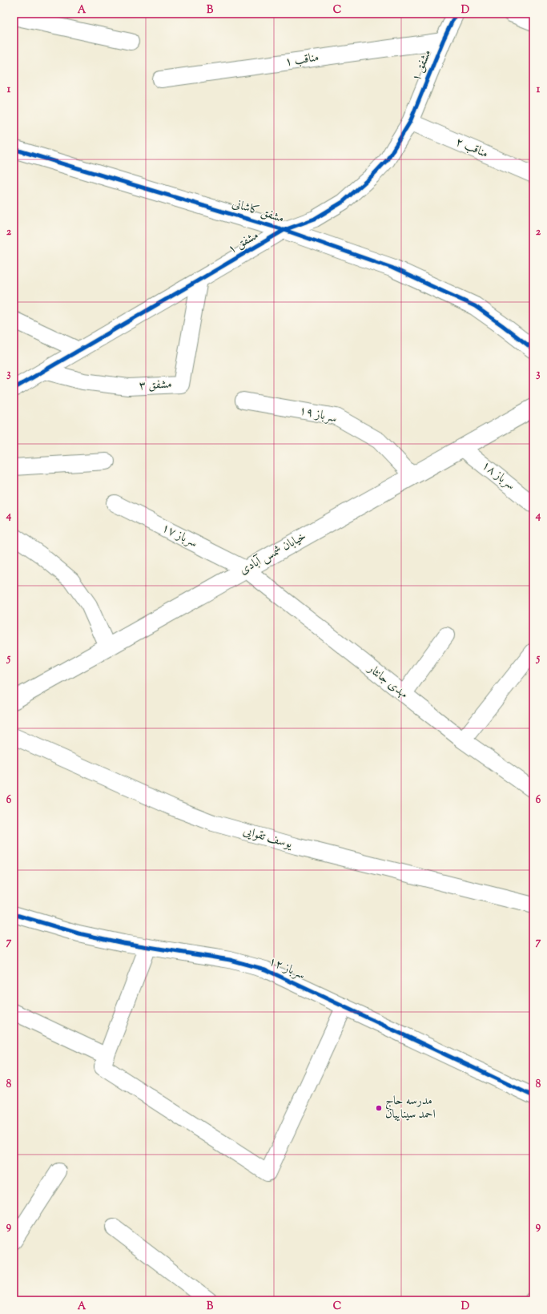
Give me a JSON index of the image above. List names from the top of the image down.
{
  "streets": {
    "main road": ["مشفق کاشانی", "خیابان شمس آبادی"],
    "street": [
      "مناقب ۱",
      "مشفق ۱",
      "مناقب ۲",
      "مشفق ۳",
      "سرباز ۱۹",
      "سرباز ۱۸",
      "سرباز ۱۷",
      "مهدی جانثار",
      "یوسف تقوایی",
      "سرباز ۱۲"
    ]
  },
  "crossings": [
    ["مناقب ۱", "مشفق ۱"],
    ["مشفق ۱", "مناقب ۲"],
    ["مشفق ۱", "مشفق کاشانی"],
    ["مشفق ۱", "مشفق ۳"],
    ["سرباز ۱۹", "خیابان شمس آبادی"],
    ["سرباز ۱۸", "خیابان شمس آبادی"],
    ["سرباز ۱۷", "خیابان شمس آبادی"],
    ["سرباز ۱۷", "مهدی جانثار"],
    ["خیابان شمس آبادی", "مهدی جانثار"]
  ],
  "places": ["مدرسه حاج احمد سیناییان"],
  "grid": {
    "columns": [
      "A",
      "B",
      "C",
      "D"
    ],
    "rows": [
      "1",
      "2",
      "3",
      "4",
      "5",
      "6",
      "7",
      "8",
      "9"
    ]
  }
}
